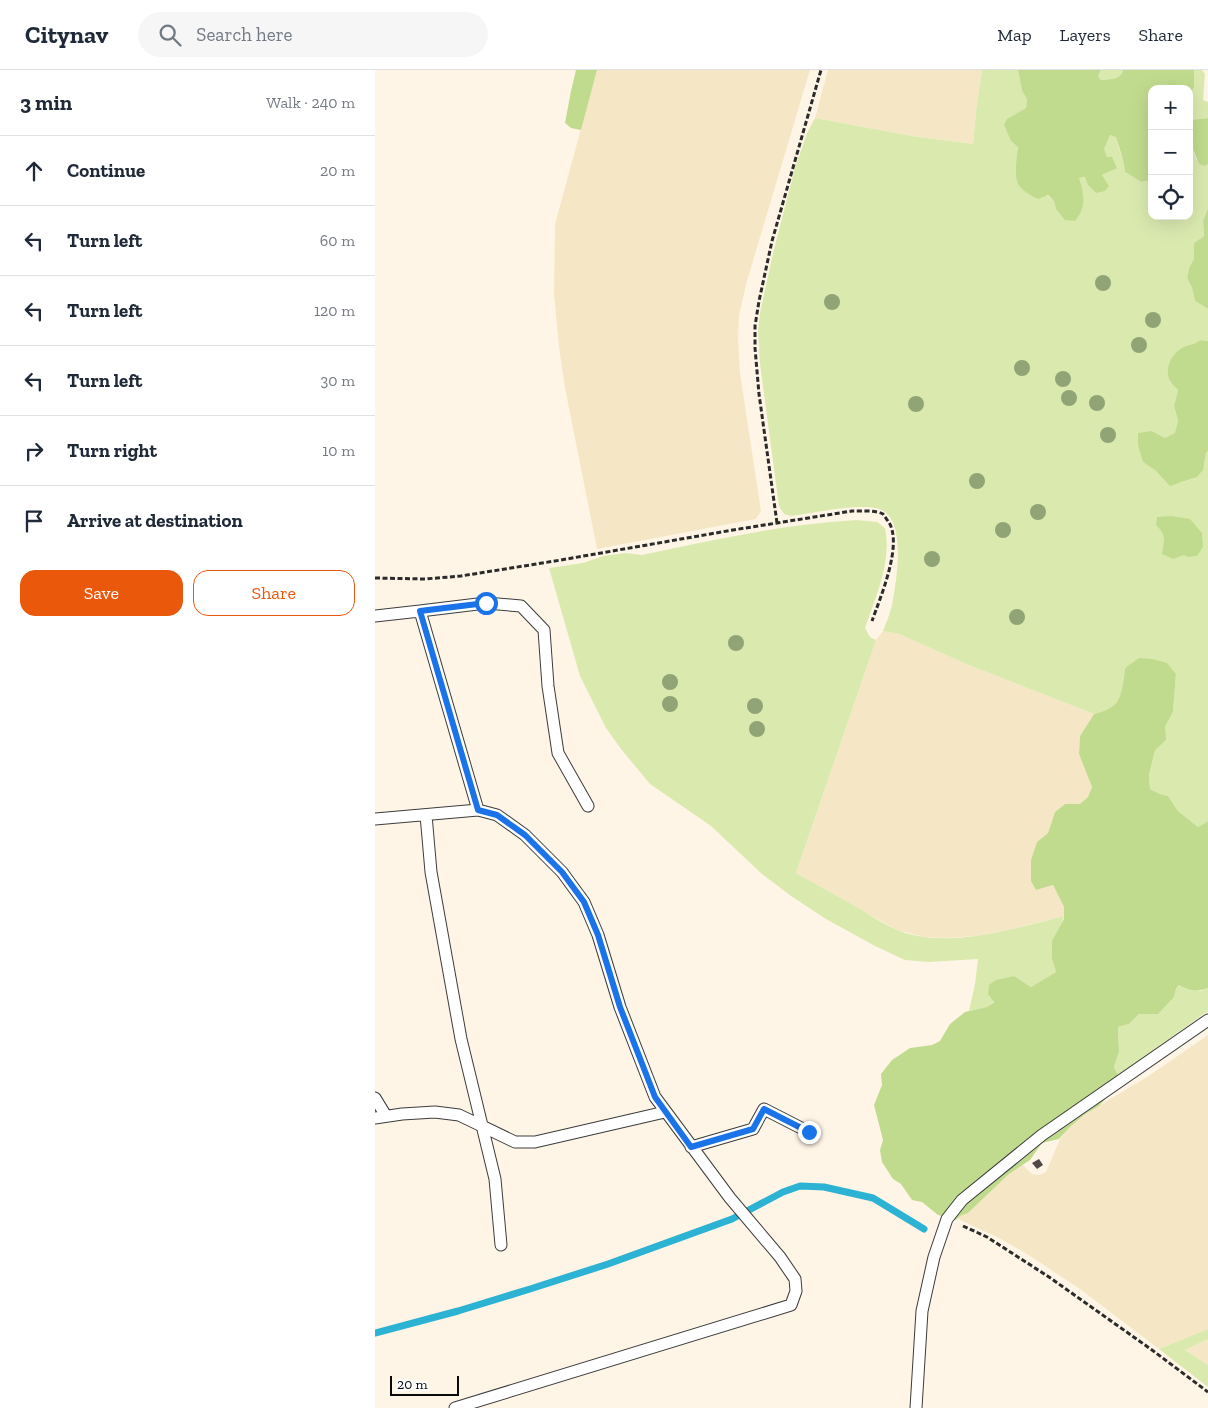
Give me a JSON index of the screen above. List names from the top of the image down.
{
  "scale_bar": "20 m",
  "page": {
    "header": "Citynav",
    "search": "Search here",
    "nav": ["Map", "Layers", "Share"],
    "heading": ["3 min", "Walk · 240 m"],
    "map_buttons": ["+", "−"],
    "list": [
      ["Continue", "20 m"],
      ["Turn left", "60 m"],
      ["Turn left", "120 m"],
      ["Turn left", "30 m"],
      ["Turn right", "10 m"],
      "Arrive at destination"
    ],
    "buttons": ["Save", "Share"],
    "scale": "20 m"
  }
}
